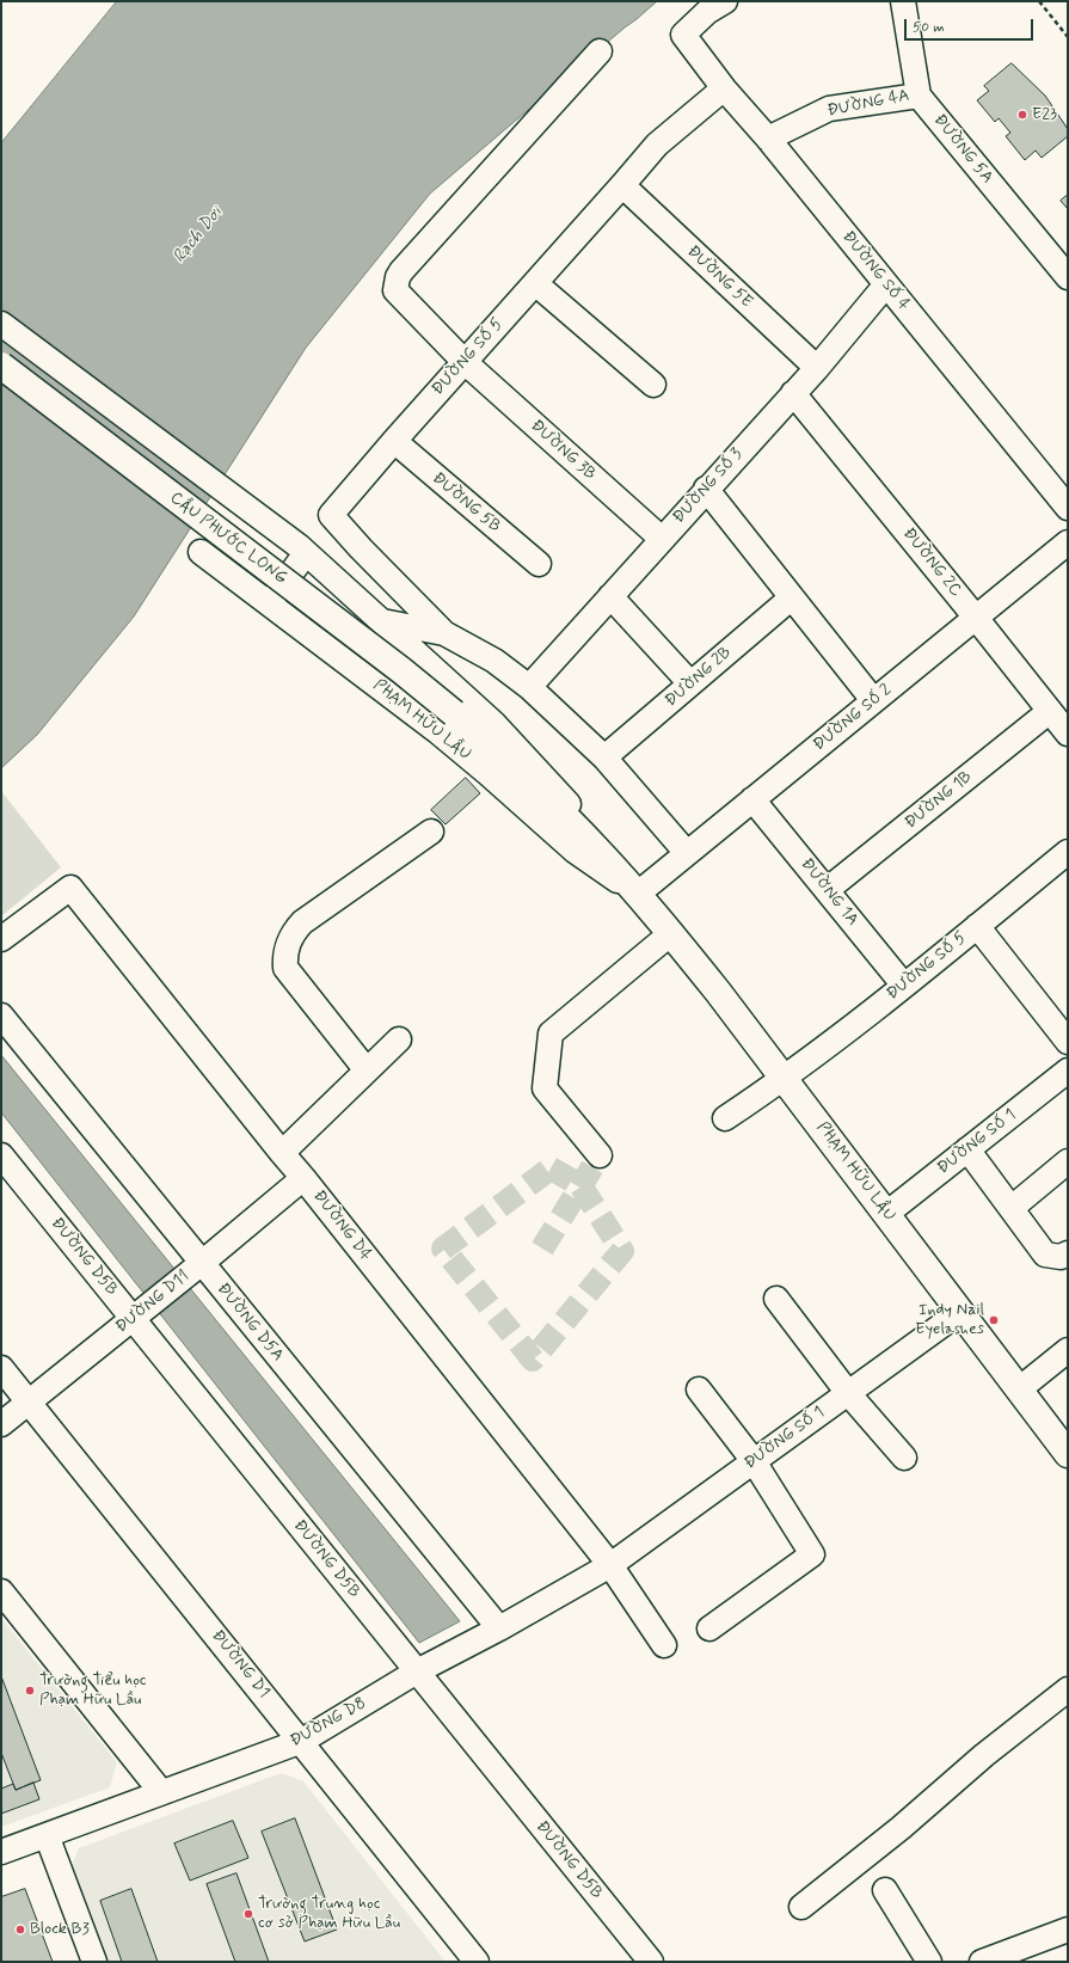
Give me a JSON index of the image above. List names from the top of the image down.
{
  "streets": {
    "main road": ["CẦU PHƯỚC LONG", "PHẠM HỮU LẦU"],
    "street": [
      "ĐƯỜNG 4A",
      "ĐƯỜNG 5A",
      "ĐƯỜNG SỐ 4",
      "ĐƯỜNG 5E",
      "ĐƯỜNG SỐ 5",
      "ĐƯỜNG 3B",
      "ĐƯỜNG SỐ 3",
      "ĐƯỜNG 5B",
      "ĐƯỜNG 2C",
      "ĐƯỜNG 2B",
      "ĐƯỜNG SỐ 2",
      "ĐƯỜNG 1B",
      "ĐƯỜNG 1A",
      "ĐƯỜNG SỐ 1",
      "ĐƯỜNG D4",
      "ĐƯỜNG D5B",
      "ĐƯỜNG D11",
      "ĐƯỜNG D5A",
      "ĐƯỜNG D1",
      "ĐƯỜNG D8"
    ]
  },
  "crossings": [
    ["ĐƯỜNG 4A", "ĐƯỜNG 5A"],
    ["ĐƯỜNG 4A", "ĐƯỜNG SỐ 4"],
    ["ĐƯỜNG SỐ 4", "ĐƯỜNG SỐ 5"],
    ["ĐƯỜNG SỐ 4", "ĐƯỜNG SỐ 3"],
    ["ĐƯỜNG 5E", "ĐƯỜNG SỐ 5"],
    ["ĐƯỜNG 5E", "ĐƯỜNG SỐ 3"],
    ["ĐƯỜNG SỐ 5", "ĐƯỜNG 3B"],
    ["ĐƯỜNG SỐ 5", "ĐƯỜNG 5B"],
    ["ĐƯỜNG SỐ 5", "PHẠM HỮU LẦU"],
    ["ĐƯỜNG SỐ 5", "ĐƯỜNG 1A"],
    ["ĐƯỜNG 3B", "ĐƯỜNG SỐ 3"],
    ["ĐƯỜNG SỐ 3", "ĐƯỜNG 2C"],
    ["CẦU PHƯỚC LONG", "PHẠM HỮU LẦU"],
    ["ĐƯỜNG 2C", "ĐƯỜNG SỐ 2"],
    ["ĐƯỜNG 2C", "ĐƯỜNG 1B"],
    ["ĐƯỜNG SỐ 2", "PHẠM HỮU LẦU"],
    ["ĐƯỜNG SỐ 2", "ĐƯỜNG 1A"],
    ["PHẠM HỮU LẦU", "ĐƯỜNG SỐ 1"],
    ["ĐƯỜNG 1B", "ĐƯỜNG 1A"],
    ["ĐƯỜNG SỐ 1", "ĐƯỜNG D4"],
    ["ĐƯỜNG SỐ 1", "ĐƯỜNG D8"],
    ["ĐƯỜNG D4", "ĐƯỜNG D11"],
    ["ĐƯỜNG D4", "ĐƯỜNG D8"],
    ["ĐƯỜNG D5B", "ĐƯỜNG D11"],
    ["ĐƯỜNG D5B", "ĐƯỜNG D8"],
    ["ĐƯỜNG D11", "ĐƯỜNG D5A"],
    ["ĐƯỜNG D11", "ĐƯỜNG D1"],
    ["ĐƯỜNG D5A", "ĐƯỜNG D8"],
    ["ĐƯỜNG D1", "ĐƯỜNG D8"]
  ],
  "water": ["Rạch Dơi"],
  "places": [
    "E23",
    "Indy Nail Eyelashes",
    "Trường Tiểu học Phạm Hữu Lầu",
    "Trường Trung học cơ sở Phạm Hữu Lầu",
    "Block B3"
  ],
  "scale_bar": "50 m"
}
